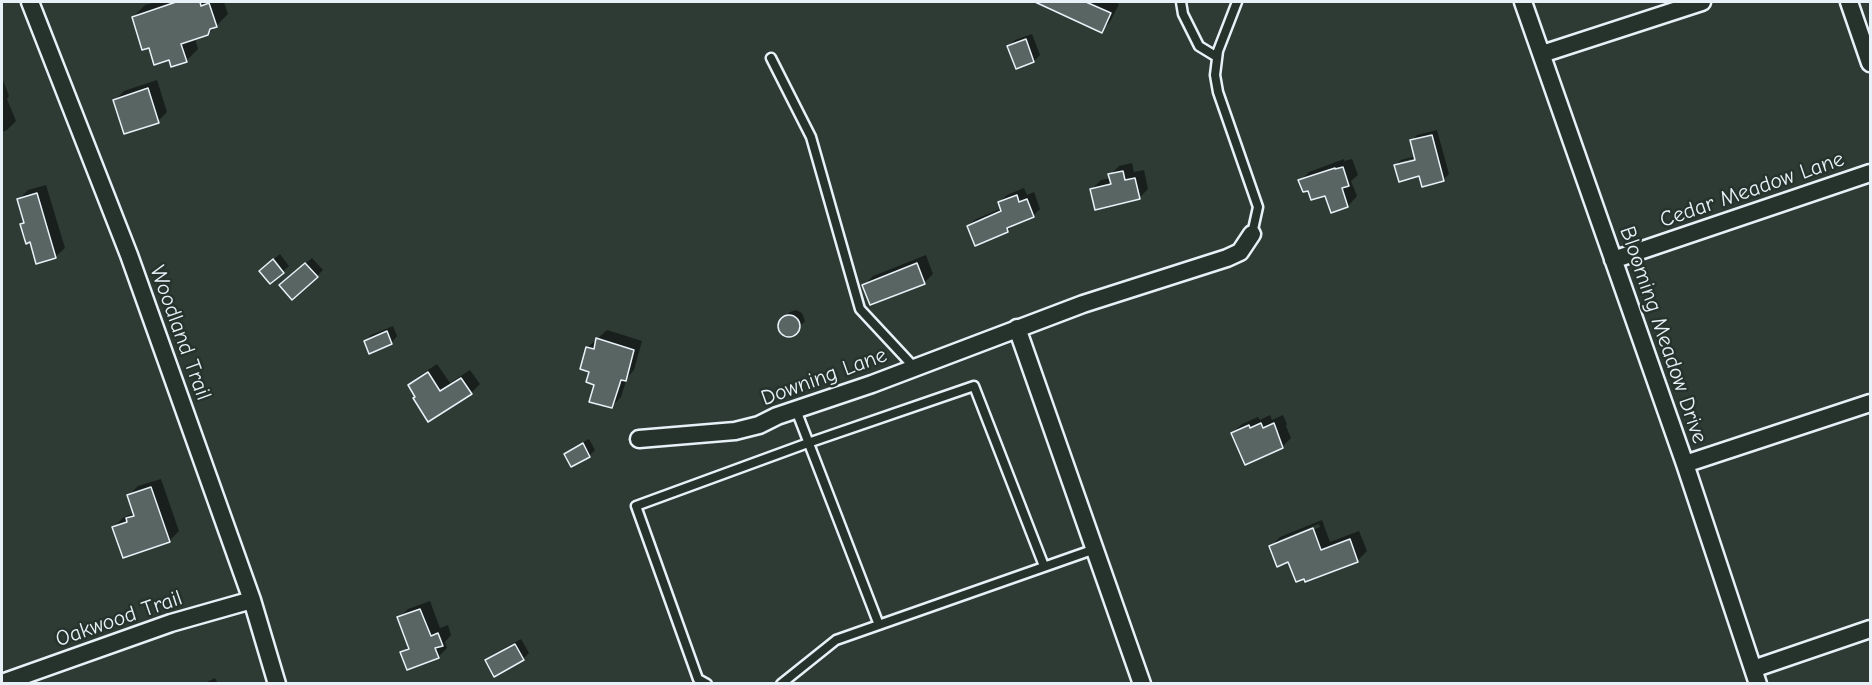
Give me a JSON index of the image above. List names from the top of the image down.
{
  "streets": {
    "street": [
      "Cedar Meadow Lane",
      "Woodland Trail",
      "Blooming Meadow Drive",
      "Downing Lane",
      "Oakwood Trail"
    ]
  },
  "crossings": [
    ["Cedar Meadow Lane", "Blooming Meadow Drive"],
    ["Woodland Trail", "Oakwood Trail"]
  ]
}
